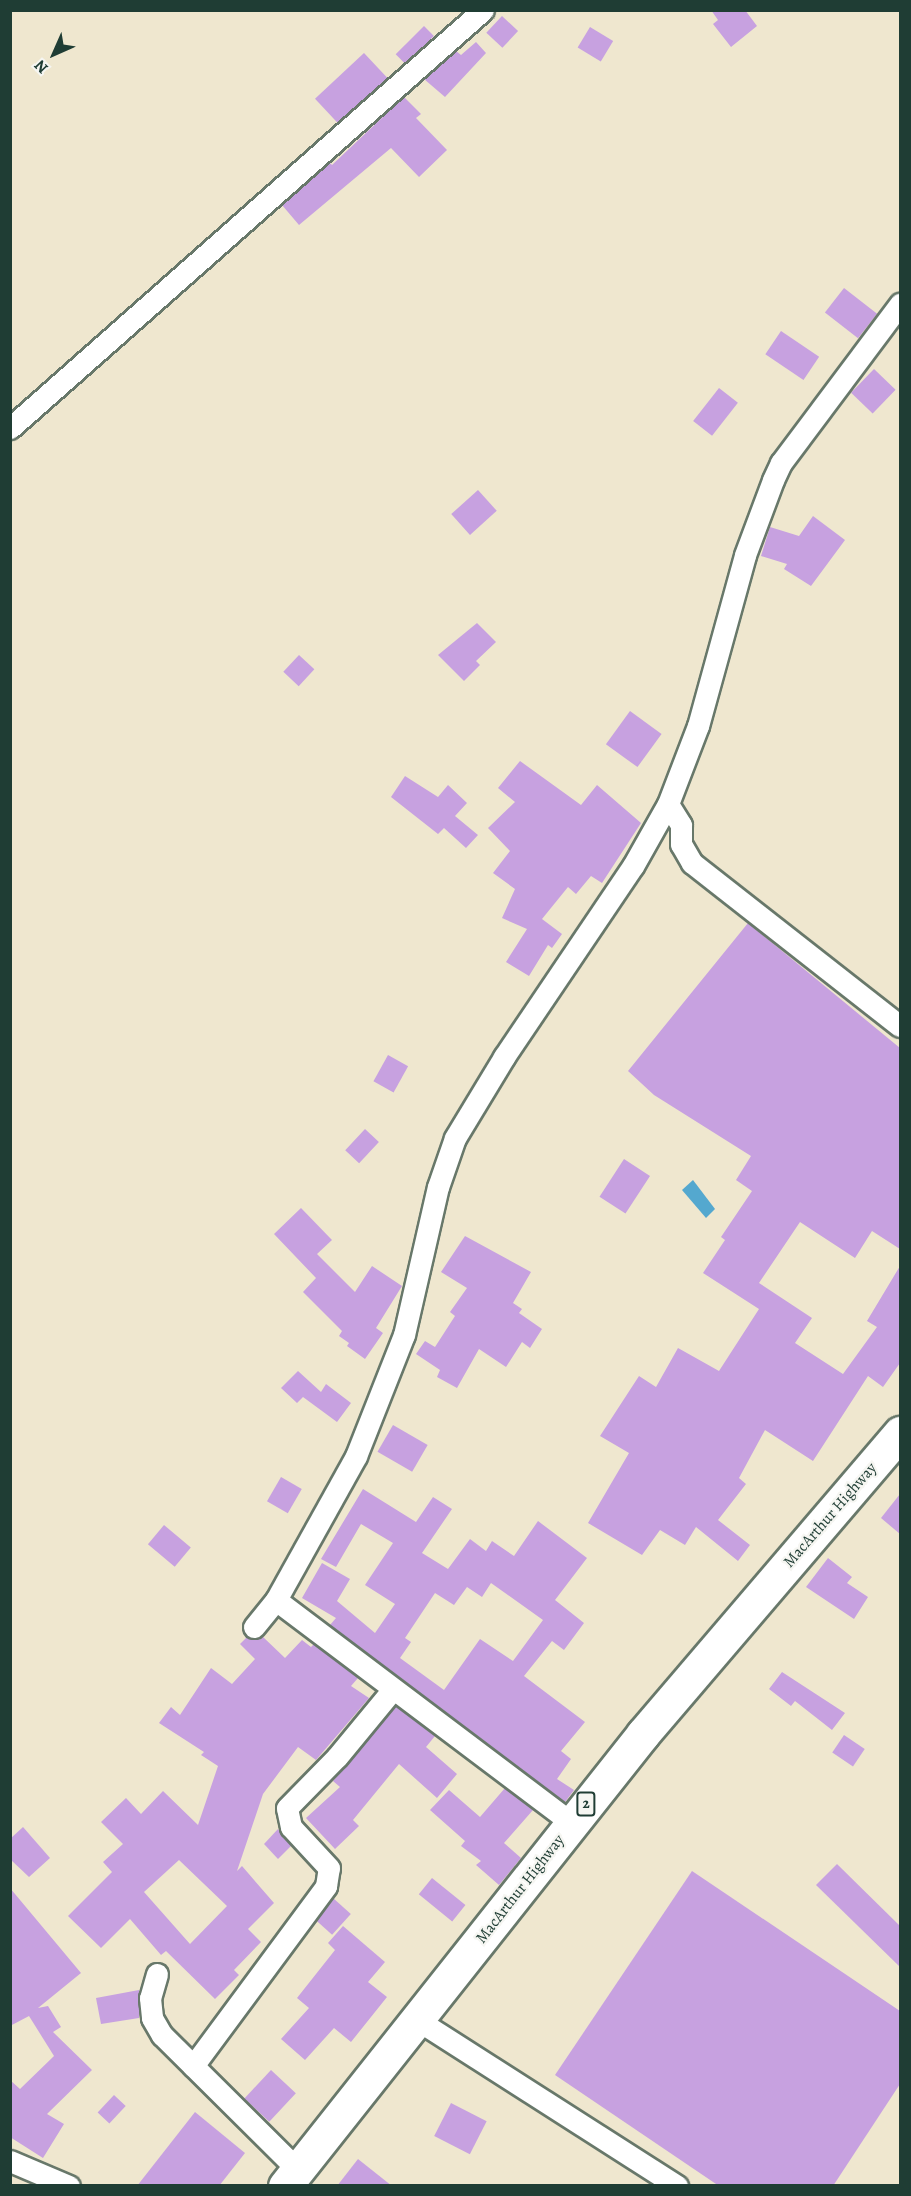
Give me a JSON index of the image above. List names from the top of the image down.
{
  "streets": {
    "highway": ["MacArthur Highway", "2"]
  },
  "north": "bottom left"
}
